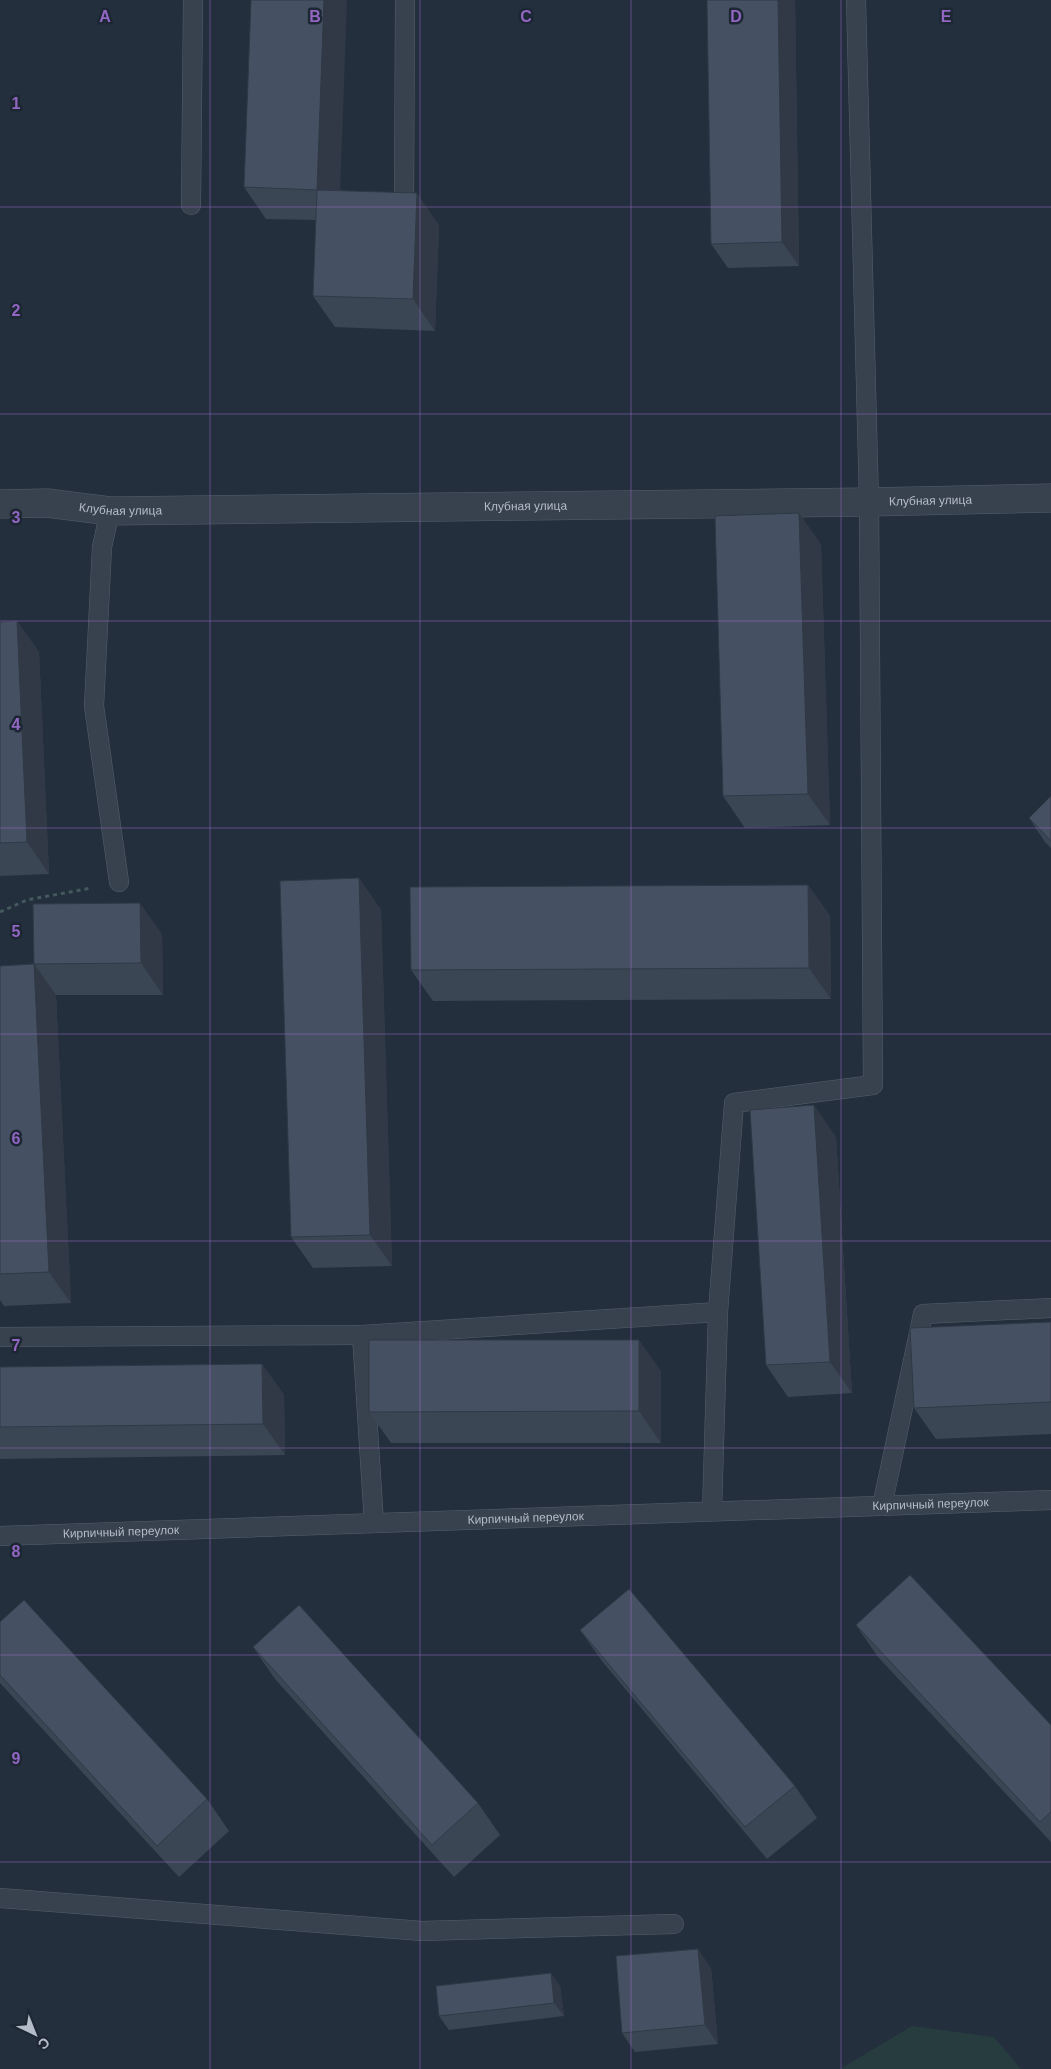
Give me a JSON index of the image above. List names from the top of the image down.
{
  "streets": {
    "street": ["Клубная улица"],
    "lane": ["Кирпичный переулок"]
  },
  "north": "bottom right",
  "grid": {
    "columns": [
      "A",
      "B",
      "C",
      "D",
      "E"
    ],
    "rows": [
      "1",
      "2",
      "3",
      "4",
      "5",
      "6",
      "7",
      "8",
      "9"
    ]
  }
}
